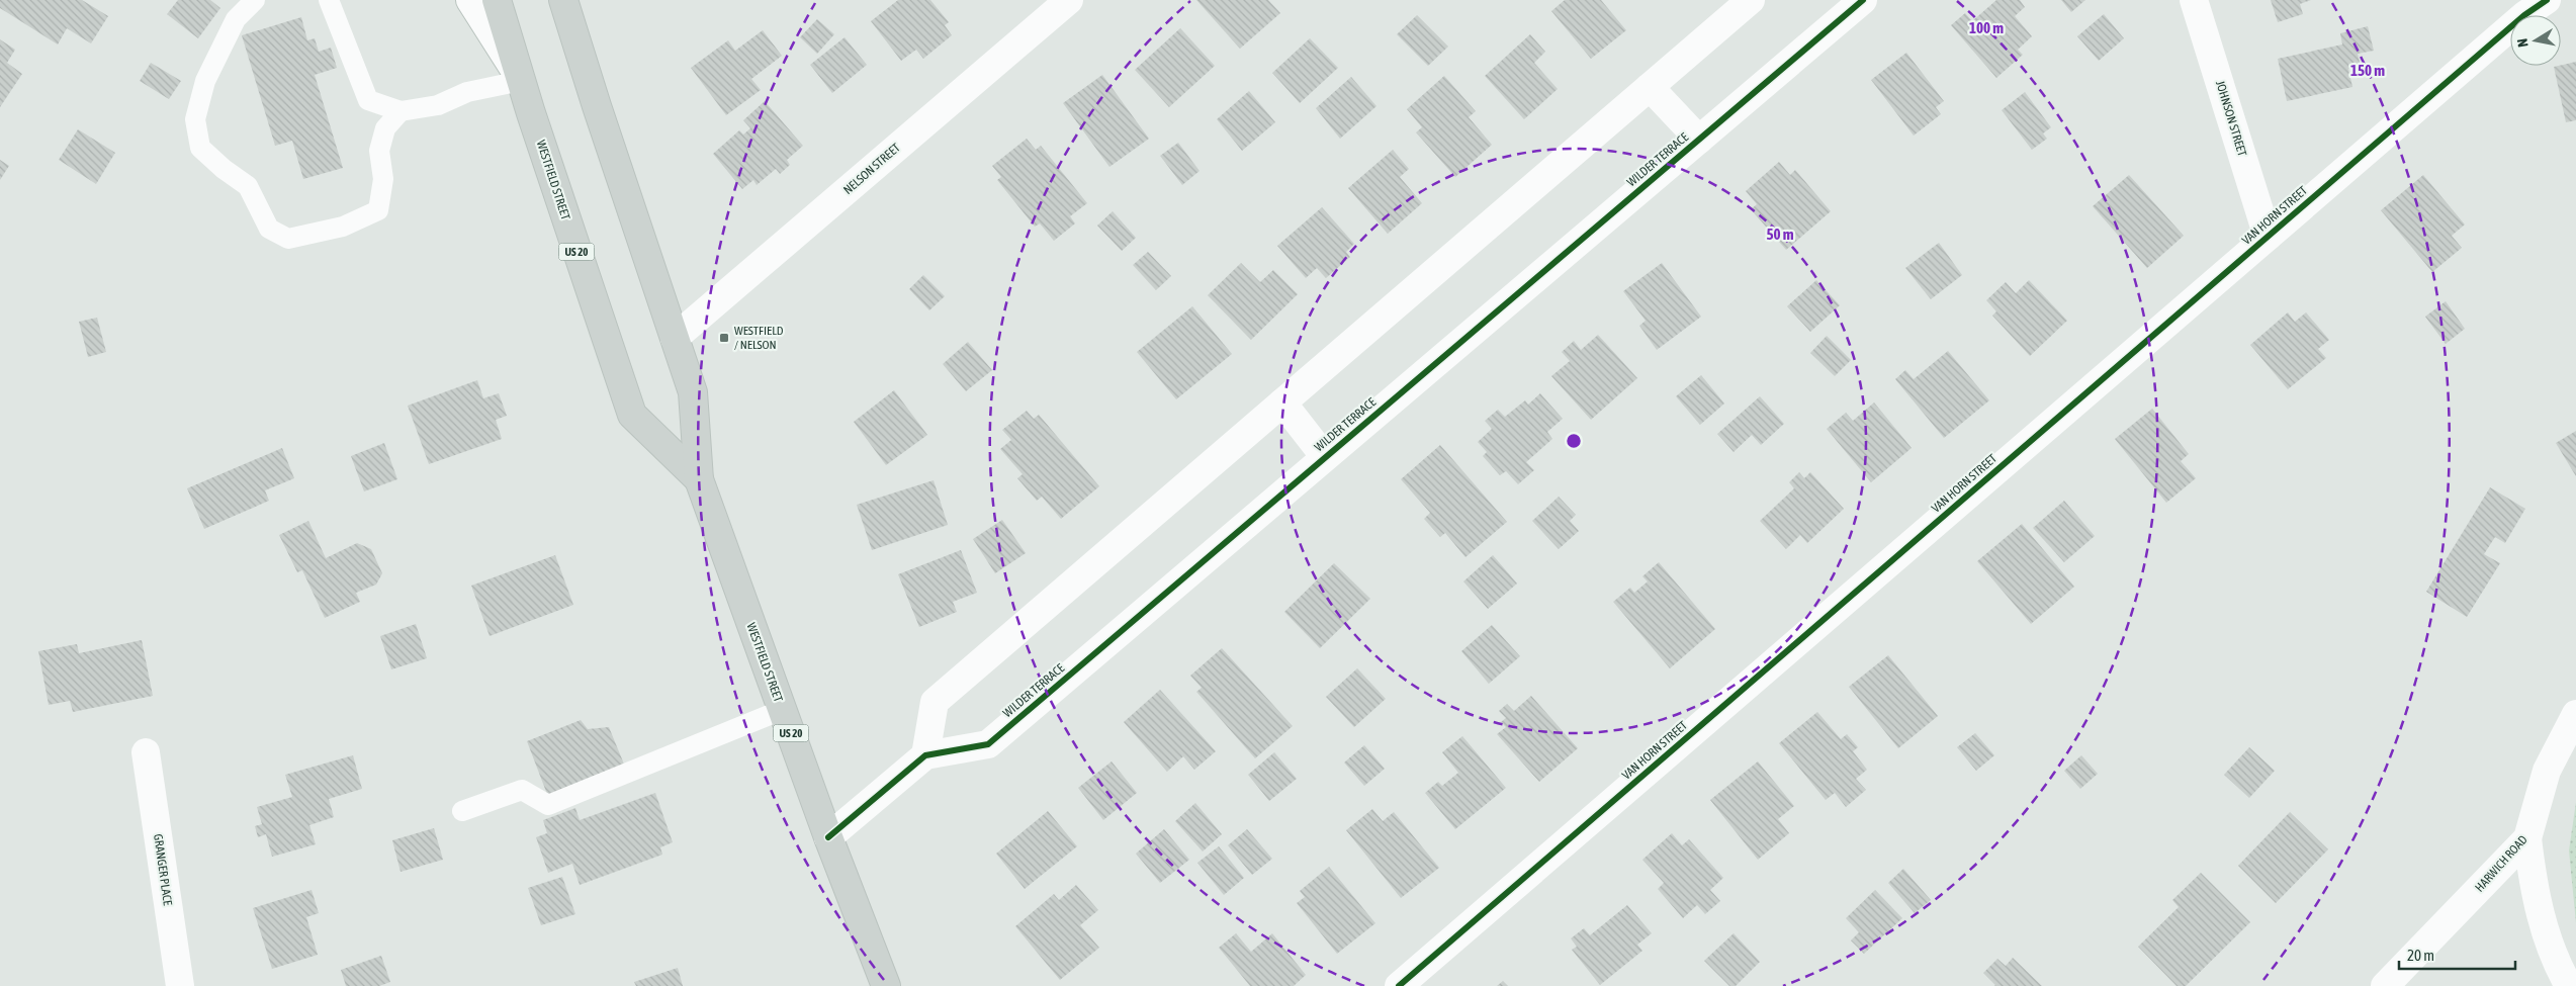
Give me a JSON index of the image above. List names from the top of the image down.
{
  "streets": {
    "main road": ["WESTFIELD STREET", "US 20"],
    "street": [
      "JOHNSON STREET",
      "WILDER TERRACE",
      "NELSON STREET",
      "VAN HORN STREET",
      "HARWICH ROAD",
      "GRANGER PLACE"
    ]
  },
  "crossings": [
    ["JOHNSON STREET", "VAN HORN STREET"],
    ["NELSON STREET", "WESTFIELD STREET"]
  ],
  "places": {
    "transit": ["WESTFIELD / NELSON"]
  },
  "scale_bar": "20 m",
  "north": "left",
  "rings": ["100 m", "150 m", "50 m"]
}
